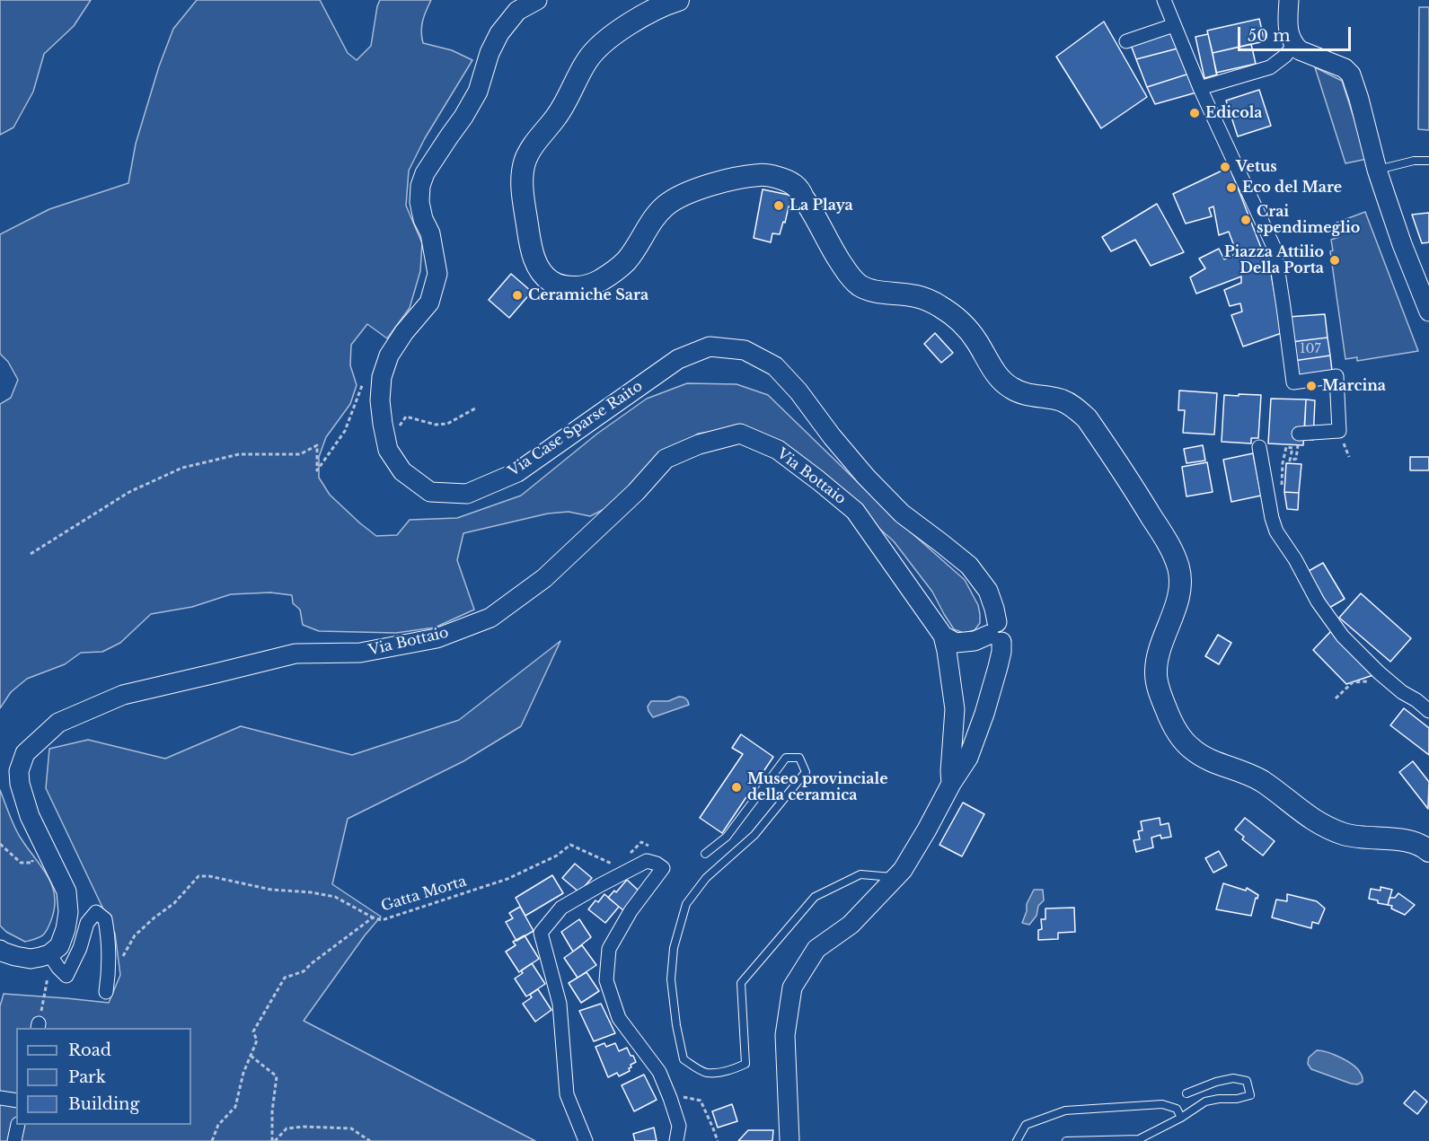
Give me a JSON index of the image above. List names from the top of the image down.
{
  "streets": {
    "street": ["Via Case Sparse Raito", "Via Bottaio"],
    "path": ["Gatta Morta"]
  },
  "places": [
    "Edicola",
    "Vetus",
    "Eco del Mare",
    "La Playa",
    "Crai spendimeglio",
    "Piazza Attilio Della Porta",
    "Ceramiche Sara",
    "Marcina",
    "Museo provinciale della ceramica"
  ],
  "house_numbers": ["107"],
  "legend": ["Road", "Park", "Building"],
  "scale_bar": "50 m"
}
